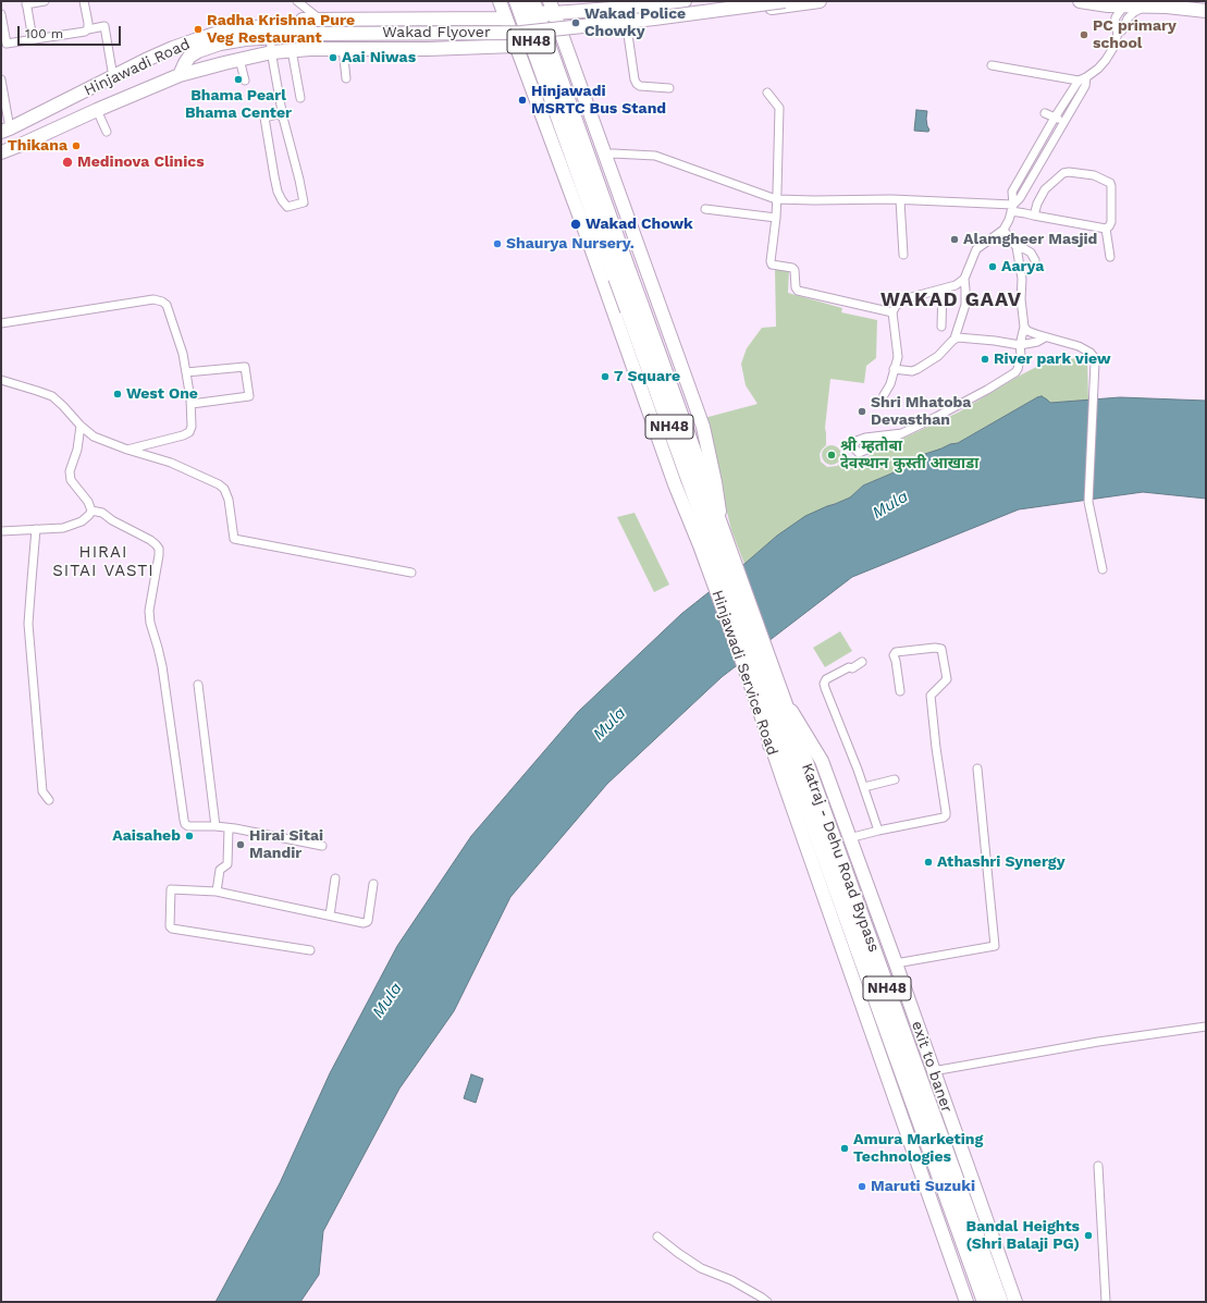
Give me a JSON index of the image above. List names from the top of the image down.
{
  "streets": {
    "highway": ["NH48", "Katraj - Dehu Road Bypass"],
    "main road": [
      "Wakad Flyover",
      "Hinjawadi Road",
      "Hinjawadi Service Road",
      "exit to baner"
    ]
  },
  "crossings": [
    ["Wakad Flyover", "Hinjawadi Road"],
    ["NH48", "Katraj - Dehu Road Bypass"],
    ["Hinjawadi Service Road", "Katraj - Dehu Road Bypass"],
    ["Katraj - Dehu Road Bypass", "exit to baner"]
  ],
  "districts": ["WAKAD GAAV", "HIRAI SITAI VASTI"],
  "water": ["Mula"],
  "places": [
    "Wakad Police Chowky",
    "Radha Krishna Pure Veg Restaurant",
    "PC primary school",
    "Aai Niwas",
    "Bhama Pearl Bhama Center",
    "Hinjawadi MSRTC Bus Stand",
    "Thikana",
    "Medinova Clinics",
    "Wakad Chowk",
    "Alamgheer Masjid",
    "Shaurya Nursery.",
    "Aarya",
    "River park view",
    "7 Square",
    "West One",
    "Shri Mhatoba Devasthan",
    "श्री म्हतोबा देवस्थान कुस्ती आखाडा",
    "Aaisaheb",
    "Hirai Sitai Mandir",
    "Athashri Synergy",
    "Amura Marketing Technologies",
    "Maruti Suzuki",
    "Bandal Heights (Shri Balaji PG)"
  ],
  "scale_bar": "100 m"
}
